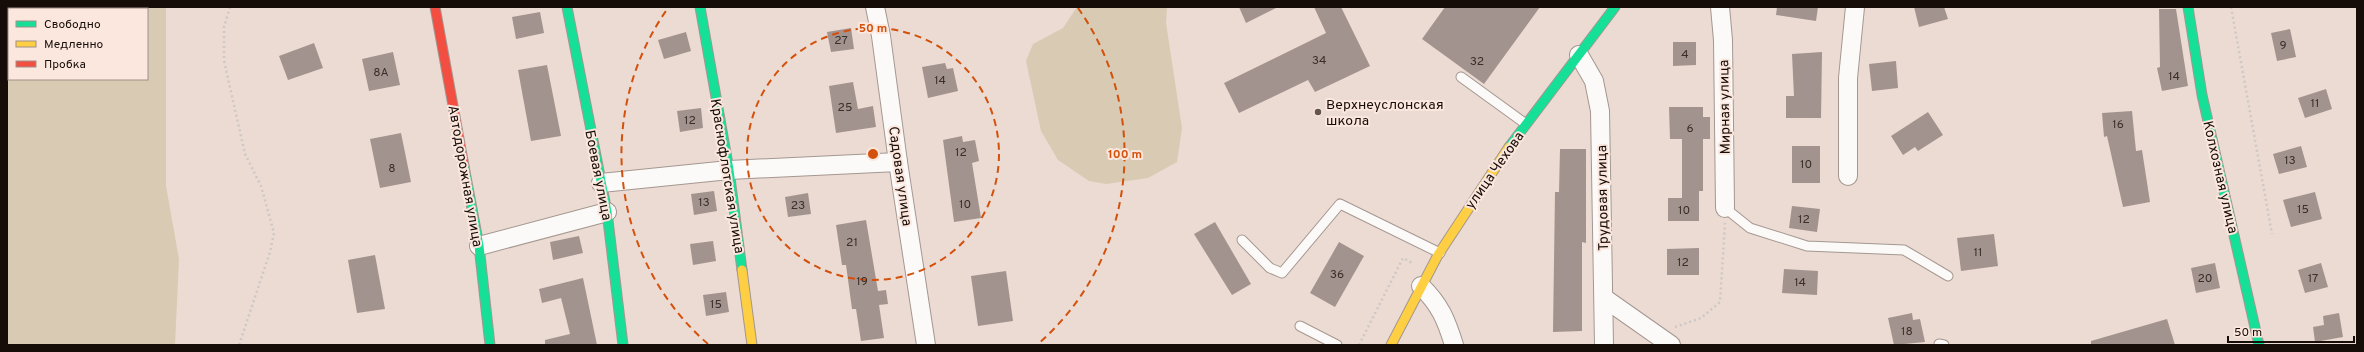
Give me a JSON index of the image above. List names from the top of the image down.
{
  "streets": {
    "street": [
      "Мирная улица",
      "улица Чехова",
      "Боевая улица",
      "Автодорожная улица",
      "Краснофлотская улица",
      "Садовая улица",
      "Колхозная улица",
      "Трудовая улица"
    ]
  },
  "crossings": [
    ["улица Чехова", "Трудовая улица"]
  ],
  "places": ["Верхнеуслонская школа"],
  "house_numbers": [
    "27",
    "9",
    "4",
    "34",
    "32",
    "8А",
    "14",
    "14",
    "11",
    "25",
    "12",
    "16",
    "6",
    "12",
    "13",
    "10",
    "8",
    "13",
    "10",
    "23",
    "15",
    "10",
    "12",
    "21",
    "11",
    "12",
    "36",
    "20",
    "17",
    "19",
    "14",
    "15",
    "18"
  ],
  "legend": ["Свободно", "Медленно", "Пробка"],
  "scale_bar": "50 m",
  "rings": ["50 m", "100 m"]
}
